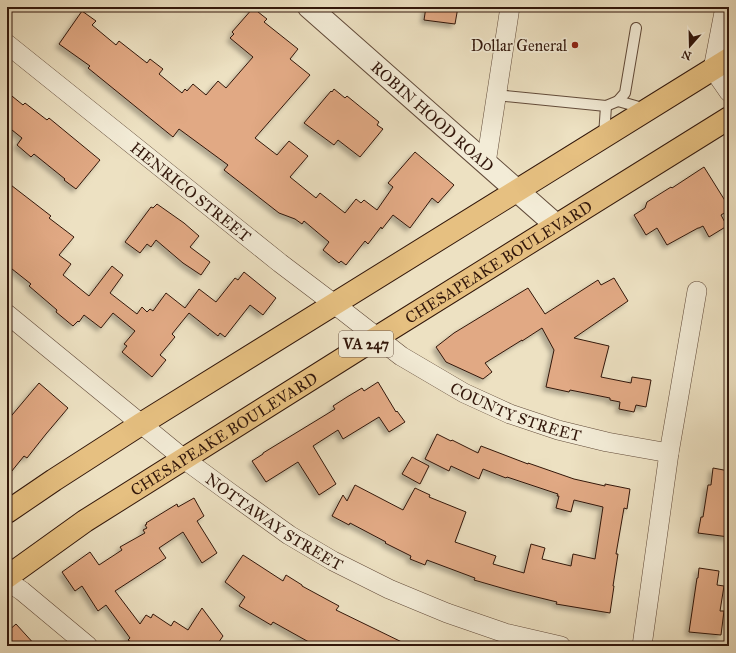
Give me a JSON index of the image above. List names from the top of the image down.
{
  "streets": {
    "main road": ["CHESAPEAKE BOULEVARD", "VA 247"],
    "street": [
      "ROBIN HOOD ROAD",
      "HENRICO STREET",
      "COUNTY STREET",
      "NOTTAWAY STREET"
    ]
  },
  "crossings": [
    ["ROBIN HOOD ROAD", "CHESAPEAKE BOULEVARD"],
    ["HENRICO STREET", "CHESAPEAKE BOULEVARD"],
    ["HENRICO STREET", "COUNTY STREET"],
    ["CHESAPEAKE BOULEVARD", "COUNTY STREET"],
    ["CHESAPEAKE BOULEVARD", "NOTTAWAY STREET"]
  ],
  "places": ["Dollar General"],
  "north": "bottom"
}
